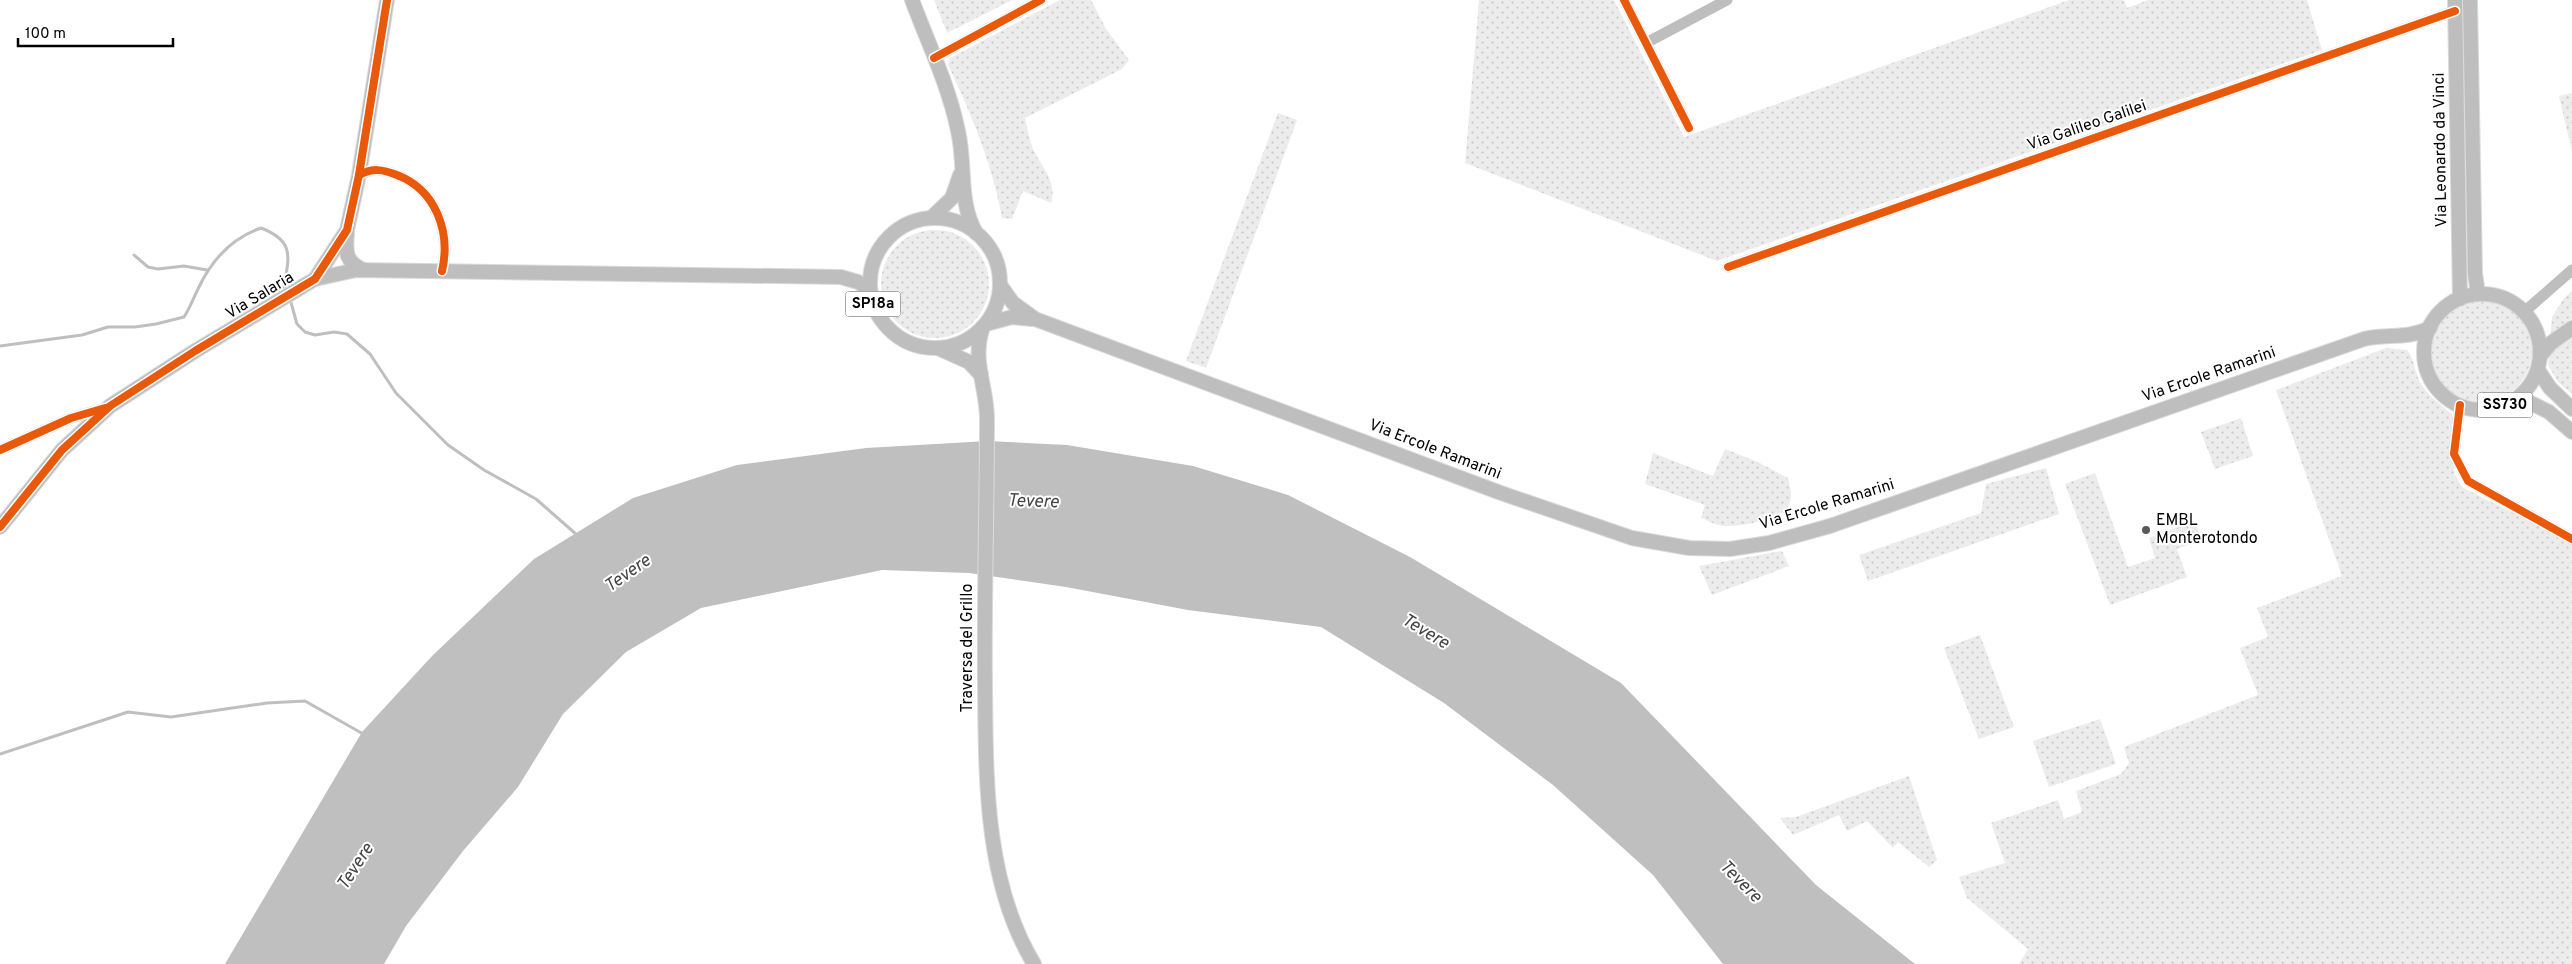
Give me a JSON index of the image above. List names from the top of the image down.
{
  "streets": {
    "main road": [
      "Via Leonardo da Vinci",
      "Via Salaria",
      "SP18a",
      "Via Ercole Ramarini",
      "SS730",
      "Traversa del Grillo"
    ],
    "street": ["Via Galileo Galilei"]
  },
  "crossings": [
    ["Via Galileo Galilei", "Via Leonardo da Vinci"],
    ["Via Leonardo da Vinci", "Via Ercole Ramarini"],
    ["Via Leonardo da Vinci", "SS730"],
    ["Via Ercole Ramarini", "SS730"],
    ["Via Ercole Ramarini", "Traversa del Grillo"]
  ],
  "water": ["Tevere"],
  "places": ["EMBL Monterotondo"],
  "scale_bar": "100 m"
}
